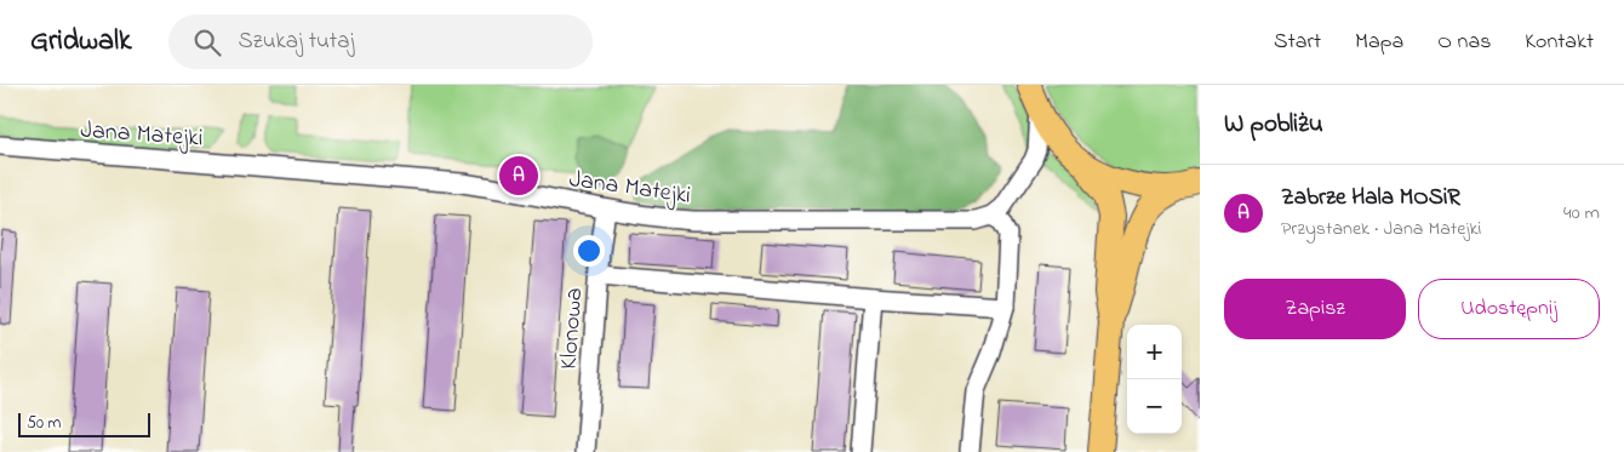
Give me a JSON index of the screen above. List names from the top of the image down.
{
  "streets": {
    "street": ["Jana Matejki", "Klonowa"]
  },
  "crossings": [
    ["Jana Matejki", "Klonowa"]
  ],
  "scale_bar": "50 m",
  "page": {
    "header": "Gridwalk",
    "search": "Szukaj tutaj",
    "nav": [
      "Start",
      "Mapa",
      "O nas",
      "Kontakt"
    ],
    "heading": "W pobliżu",
    "pins": "A",
    "list": [
      {
        "mark": "A",
        "name": "Zabrze Hala MOSiR",
        "note": "Przystanek · Jana Matejki",
        "value": "40 m"
      }
    ],
    "buttons": ["Zapisz", "Udostępnij"],
    "map_buttons": ["+", "−"],
    "scale": "50 m"
  }
}
